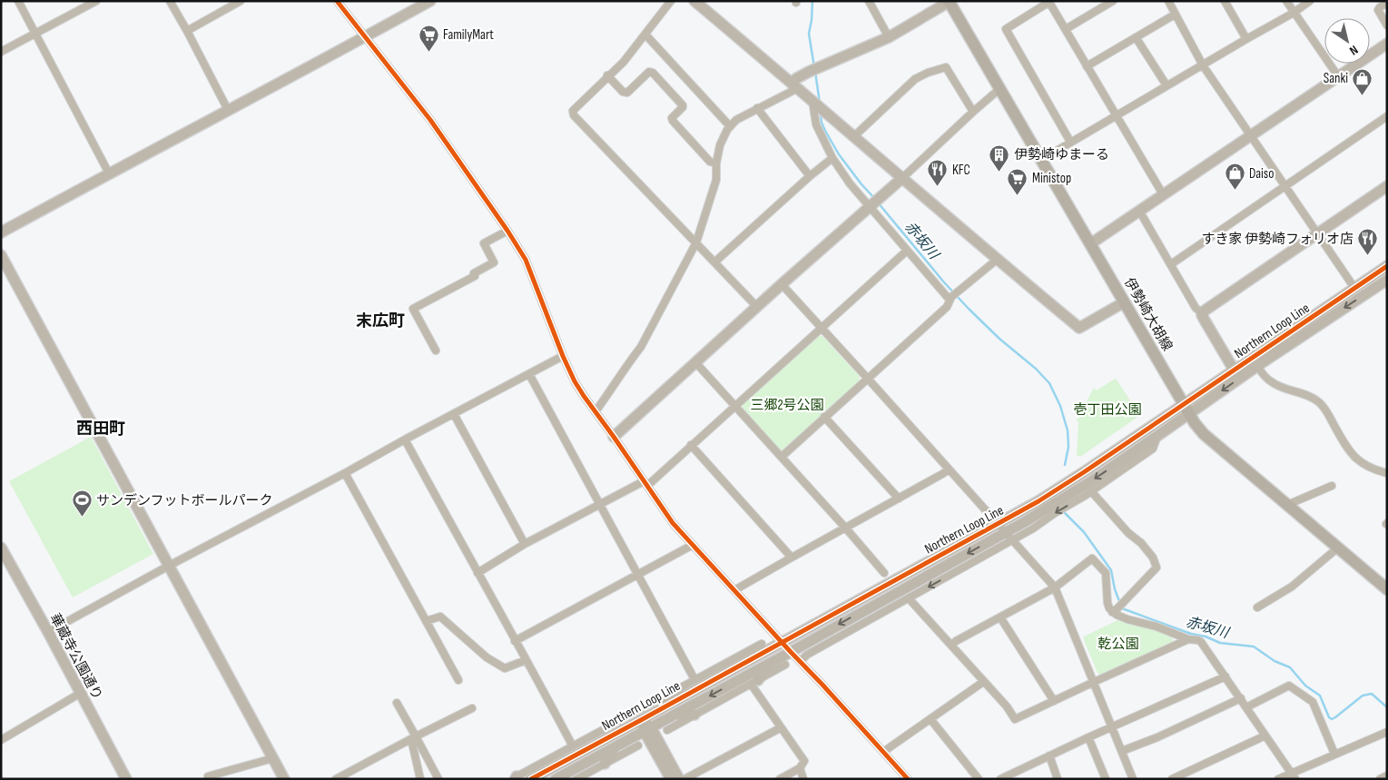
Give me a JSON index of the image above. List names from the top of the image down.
{
  "streets": {
    "main road": ["伊勢崎大胡線"],
    "street": ["Northern Loop Line", "華蔵寺公園通り"]
  },
  "crossings": [
    ["伊勢崎大胡線", "Northern Loop Line"]
  ],
  "districts": ["末広町", "西田町"],
  "water": ["赤坂川"],
  "parks": ["三郷2号公園", "壱丁田公園", "乾公園"],
  "places": {
    "supermarket": ["FamilyMart", "Ministop"],
    "shop": ["Sanki", "Daiso"],
    "building": ["伊勢崎ゆまーる"],
    "restaurant": ["KFC", "すき家 伊勢崎フォリオ店"],
    "sports": ["サンデンフットボールパーク"]
  },
  "north": "bottom right"
}
